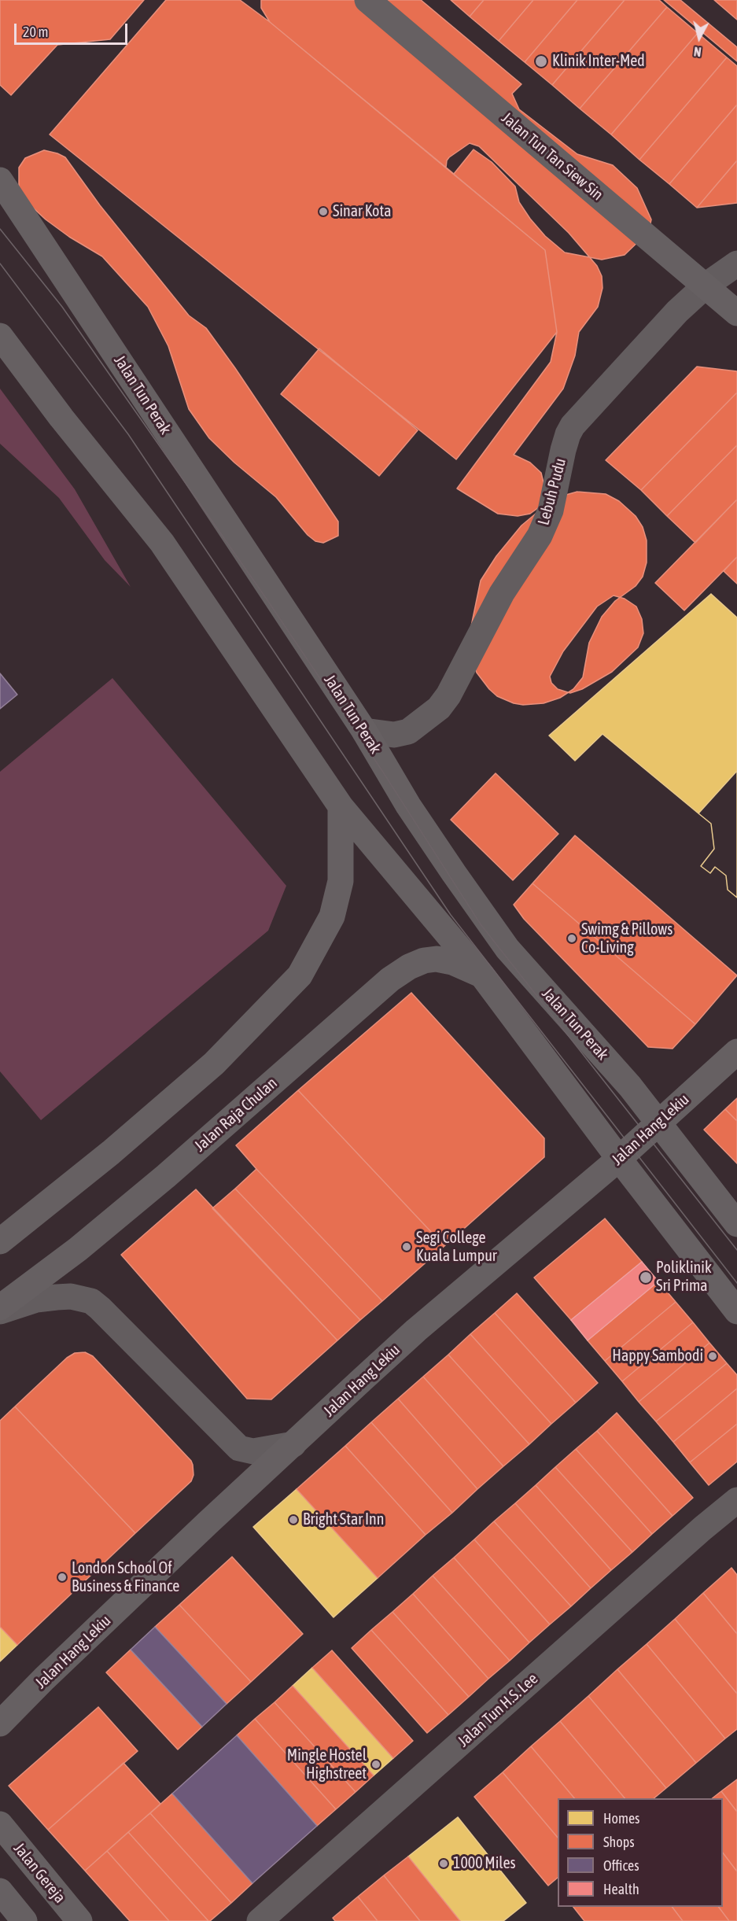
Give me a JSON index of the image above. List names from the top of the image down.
{
  "streets": {
    "main road": [
      "Jalan Tun Tan Siew Sin",
      "Jalan Tun Perak",
      "Jalan Raja Chulan",
      "Jalan Hang Lekiu",
      "Jalan Gereja"
    ],
    "street": ["Lebuh Pudu", "Jalan Tun H.S. Lee"]
  },
  "crossings": [
    ["Jalan Tun Tan Siew Sin", "Lebuh Pudu"],
    ["Jalan Tun Perak", "Lebuh Pudu"],
    ["Jalan Tun Perak", "Jalan Hang Lekiu"]
  ],
  "places": [
    "Klinik Inter-Med",
    "Sinar Kota",
    "Swimg & Pillows Co-Living",
    "Segi College Kuala Lumpur",
    "Poliklinik Sri Prima",
    "Happy Sambodi",
    "Bright Star Inn",
    "London School Of Business & Finance",
    "Mingle Hostel Highstreet",
    "1000 Miles"
  ],
  "legend": [
    "Homes",
    "Shops",
    "Offices",
    "Health"
  ],
  "scale_bar": "20 m",
  "north": "bottom"
}
